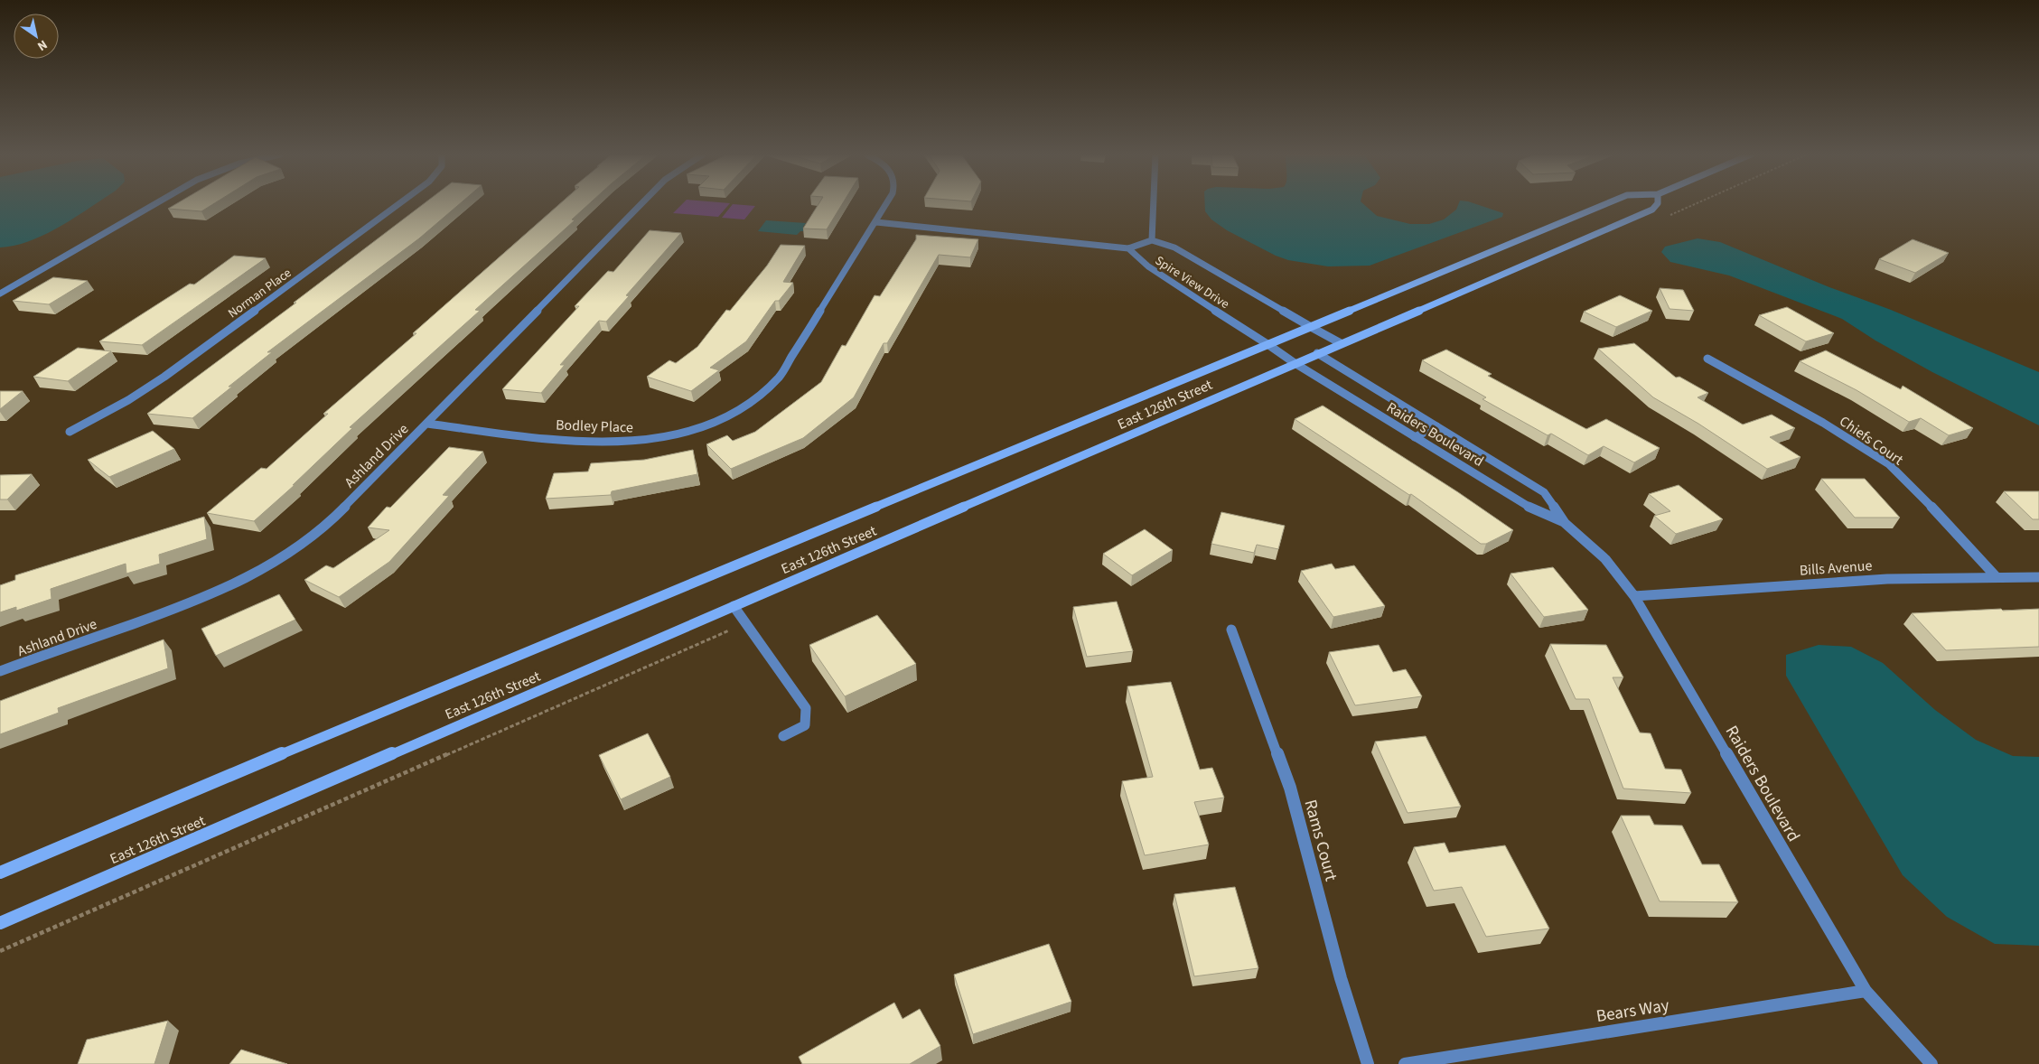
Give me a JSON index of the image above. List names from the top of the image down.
{
  "streets": {
    "main road": ["East 126th Street"],
    "street": [
      "Spire View Drive",
      "Norman Place",
      "Bodley Place",
      "Raiders Boulevard",
      "Chiefs Court",
      "Ashland Drive",
      "Bills Avenue",
      "Rams Court",
      "Bears Way"
    ]
  },
  "crossings": [
    ["Spire View Drive", "East 126th Street"],
    ["Spire View Drive", "Raiders Boulevard"],
    ["East 126th Street", "Raiders Boulevard"],
    ["Bodley Place", "Ashland Drive"],
    ["Raiders Boulevard", "Bills Avenue"],
    ["Raiders Boulevard", "Bears Way"],
    ["Chiefs Court", "Bills Avenue"]
  ],
  "north": "bottom right"
}
